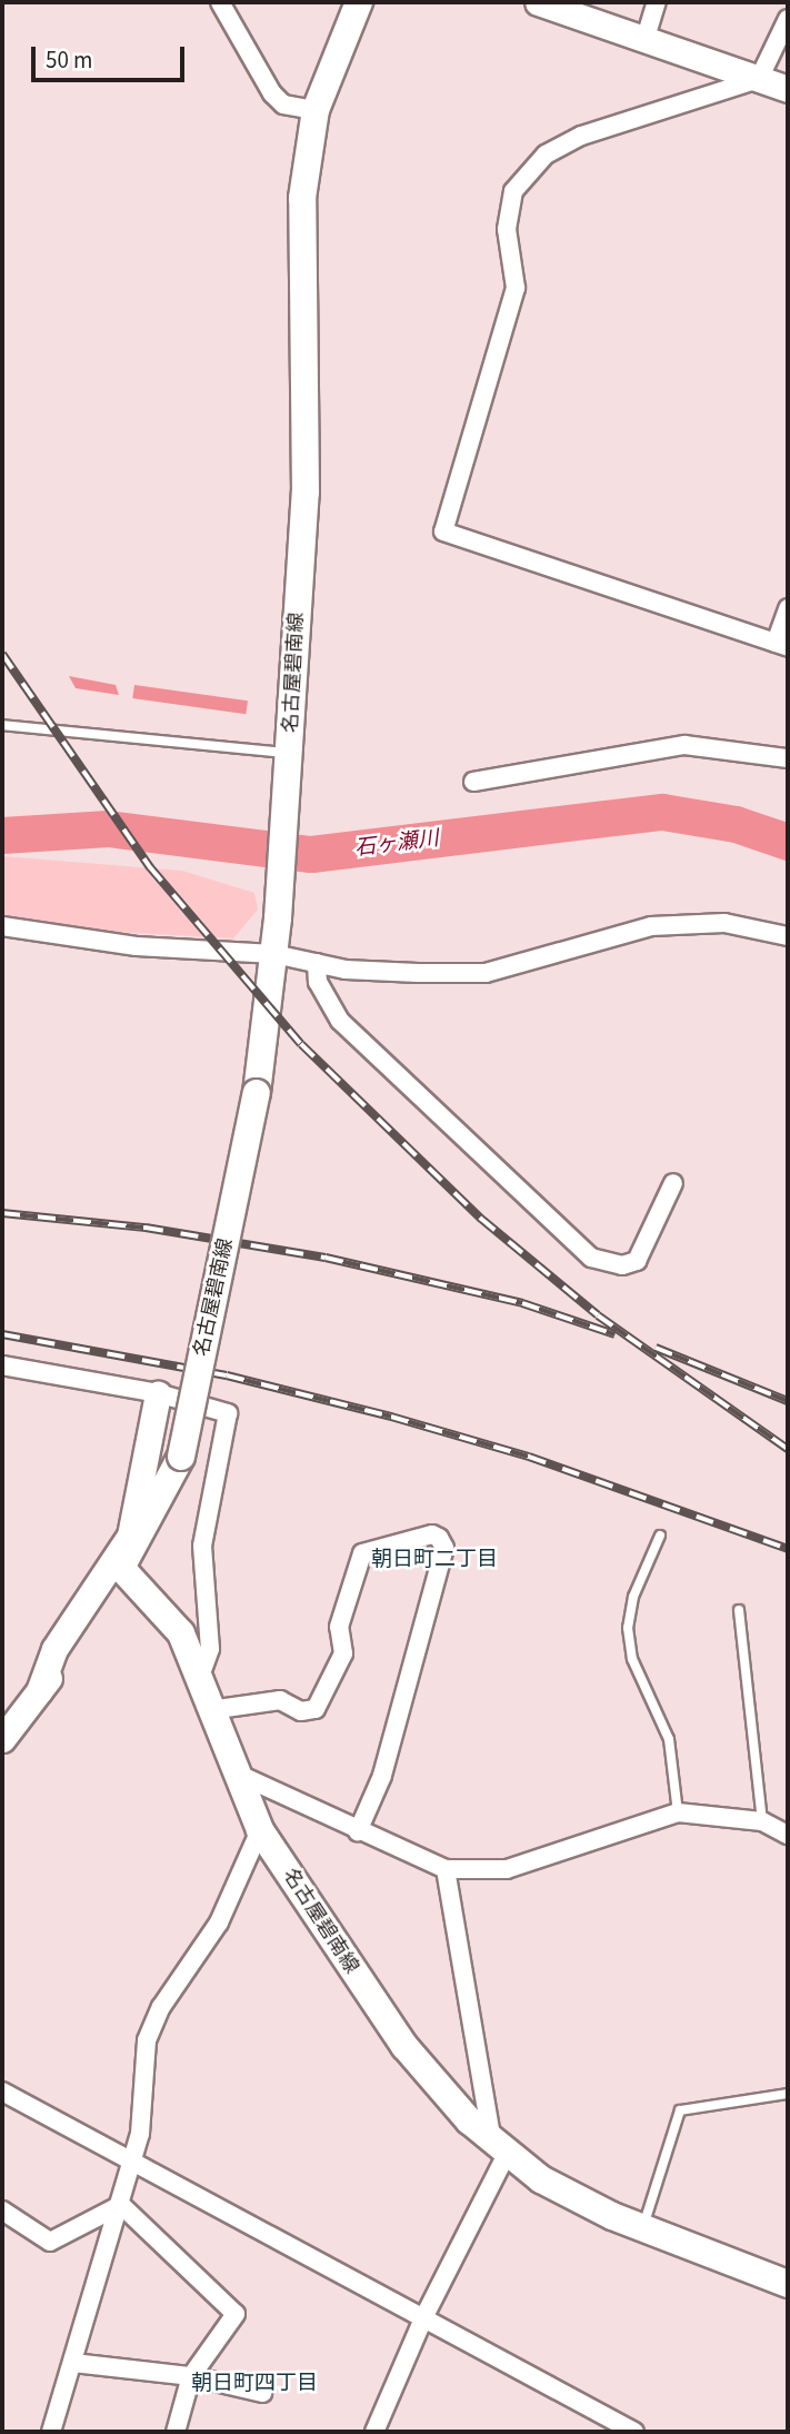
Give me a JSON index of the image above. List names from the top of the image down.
{
  "streets": {
    "main road": ["名古屋碧南線"]
  },
  "districts": ["朝日町二丁目", "朝日町四丁目"],
  "water": ["石ヶ瀬川"],
  "scale_bar": "50 m"
}
